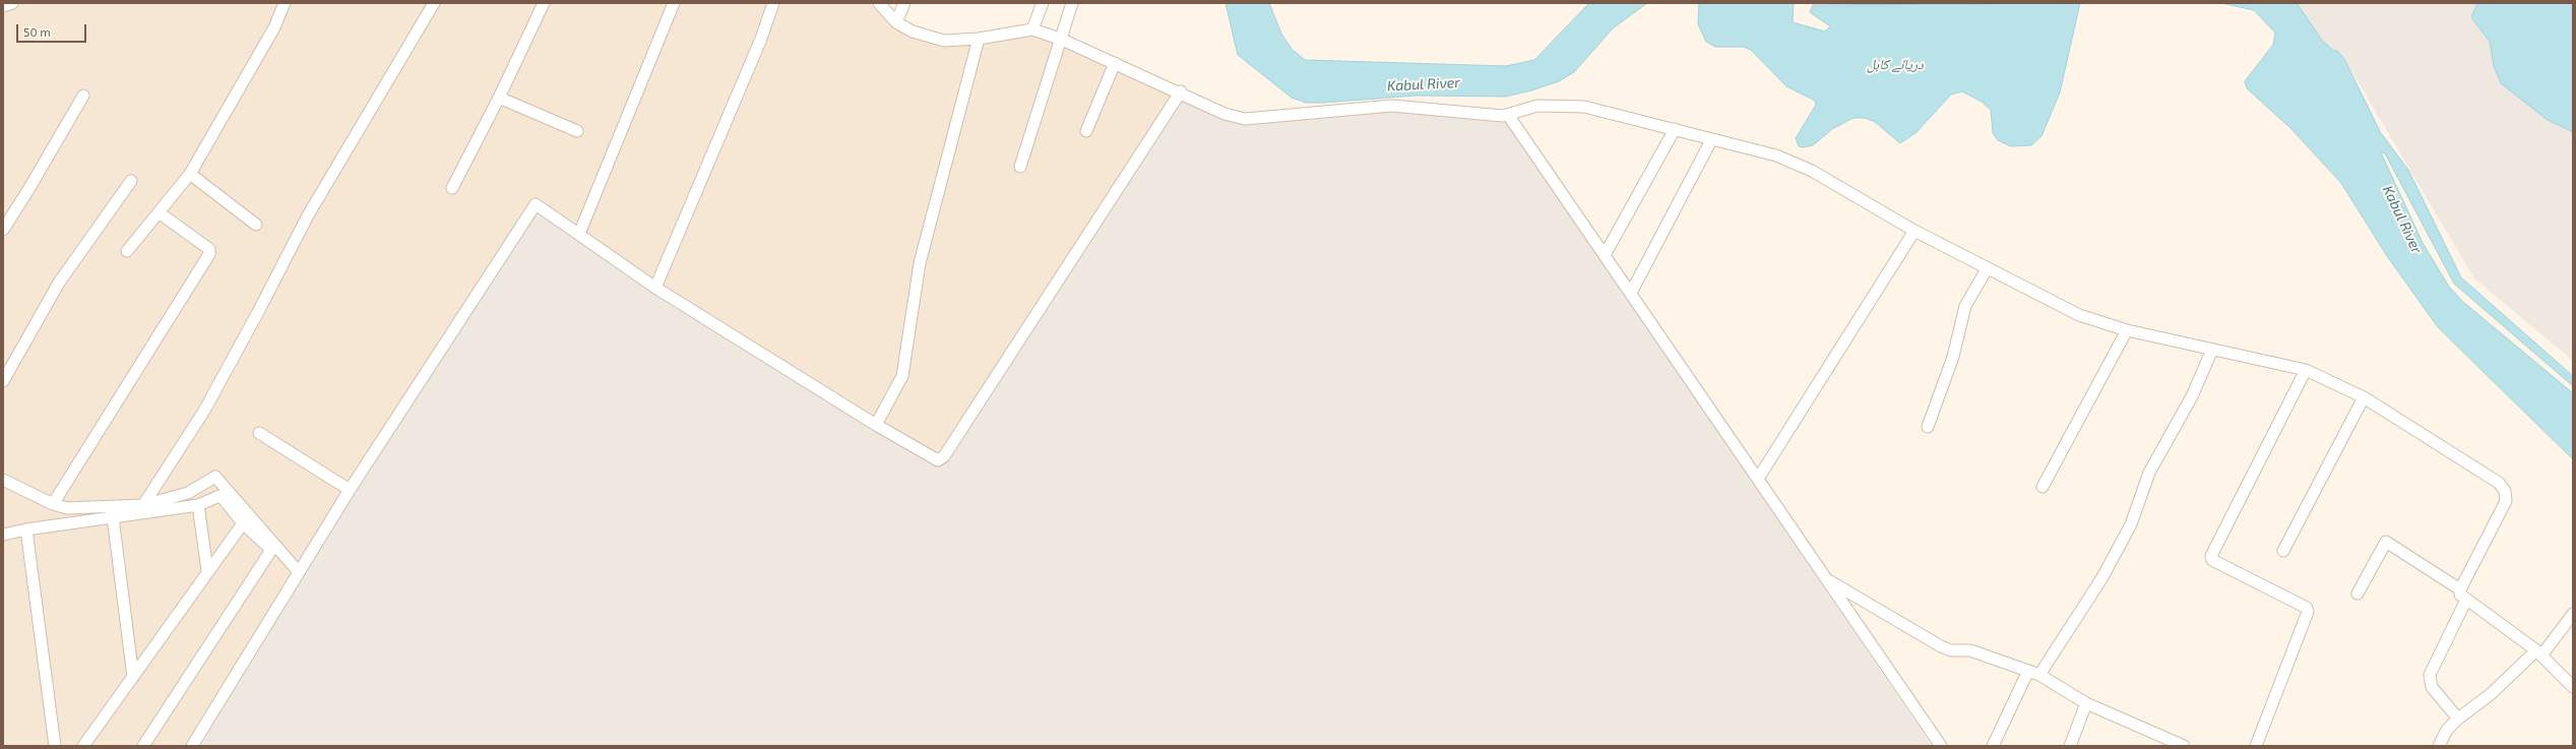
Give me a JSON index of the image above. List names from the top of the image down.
{
  "water": ["دریائے کابل", "Kabul River"],
  "scale_bar": "50 m"
}
